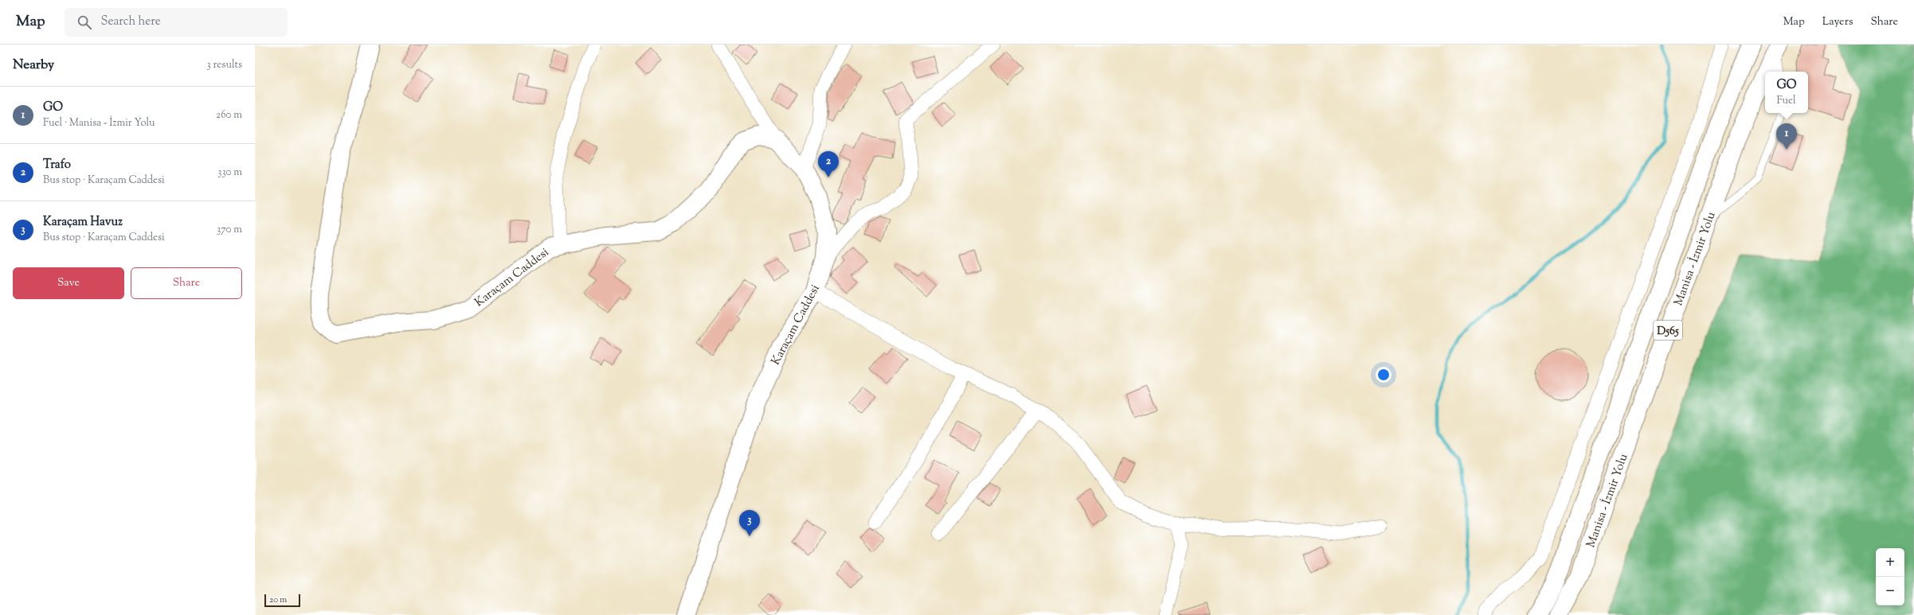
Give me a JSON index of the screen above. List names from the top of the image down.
{
  "streets": {
    "main road": ["Manisa - İzmir Yolu", "Karaçam Caddesi", "D565"]
  },
  "scale_bar": "20 m",
  "page": {
    "header": "Map",
    "search": "Search here",
    "nav": ["Map", "Layers", "Share"],
    "heading": ["Nearby", "3 results"],
    "popup": ["GO", "Fuel"],
    "list": [
      {
        "mark": "1",
        "name": "GO",
        "note": "Fuel · Manisa - İzmir Yolu",
        "value": "260 m"
      },
      {
        "mark": "2",
        "name": "Trafo",
        "note": "Bus stop · Karaçam Caddesi",
        "value": "330 m"
      },
      {
        "mark": "3",
        "name": "Karaçam Havuz",
        "note": "Bus stop · Karaçam Caddesi",
        "value": "370 m"
      }
    ],
    "pins": ["1", "2", "3"],
    "buttons": ["Save", "Share"],
    "map_buttons": ["+", "−"],
    "scale": "20 m"
  }
}
